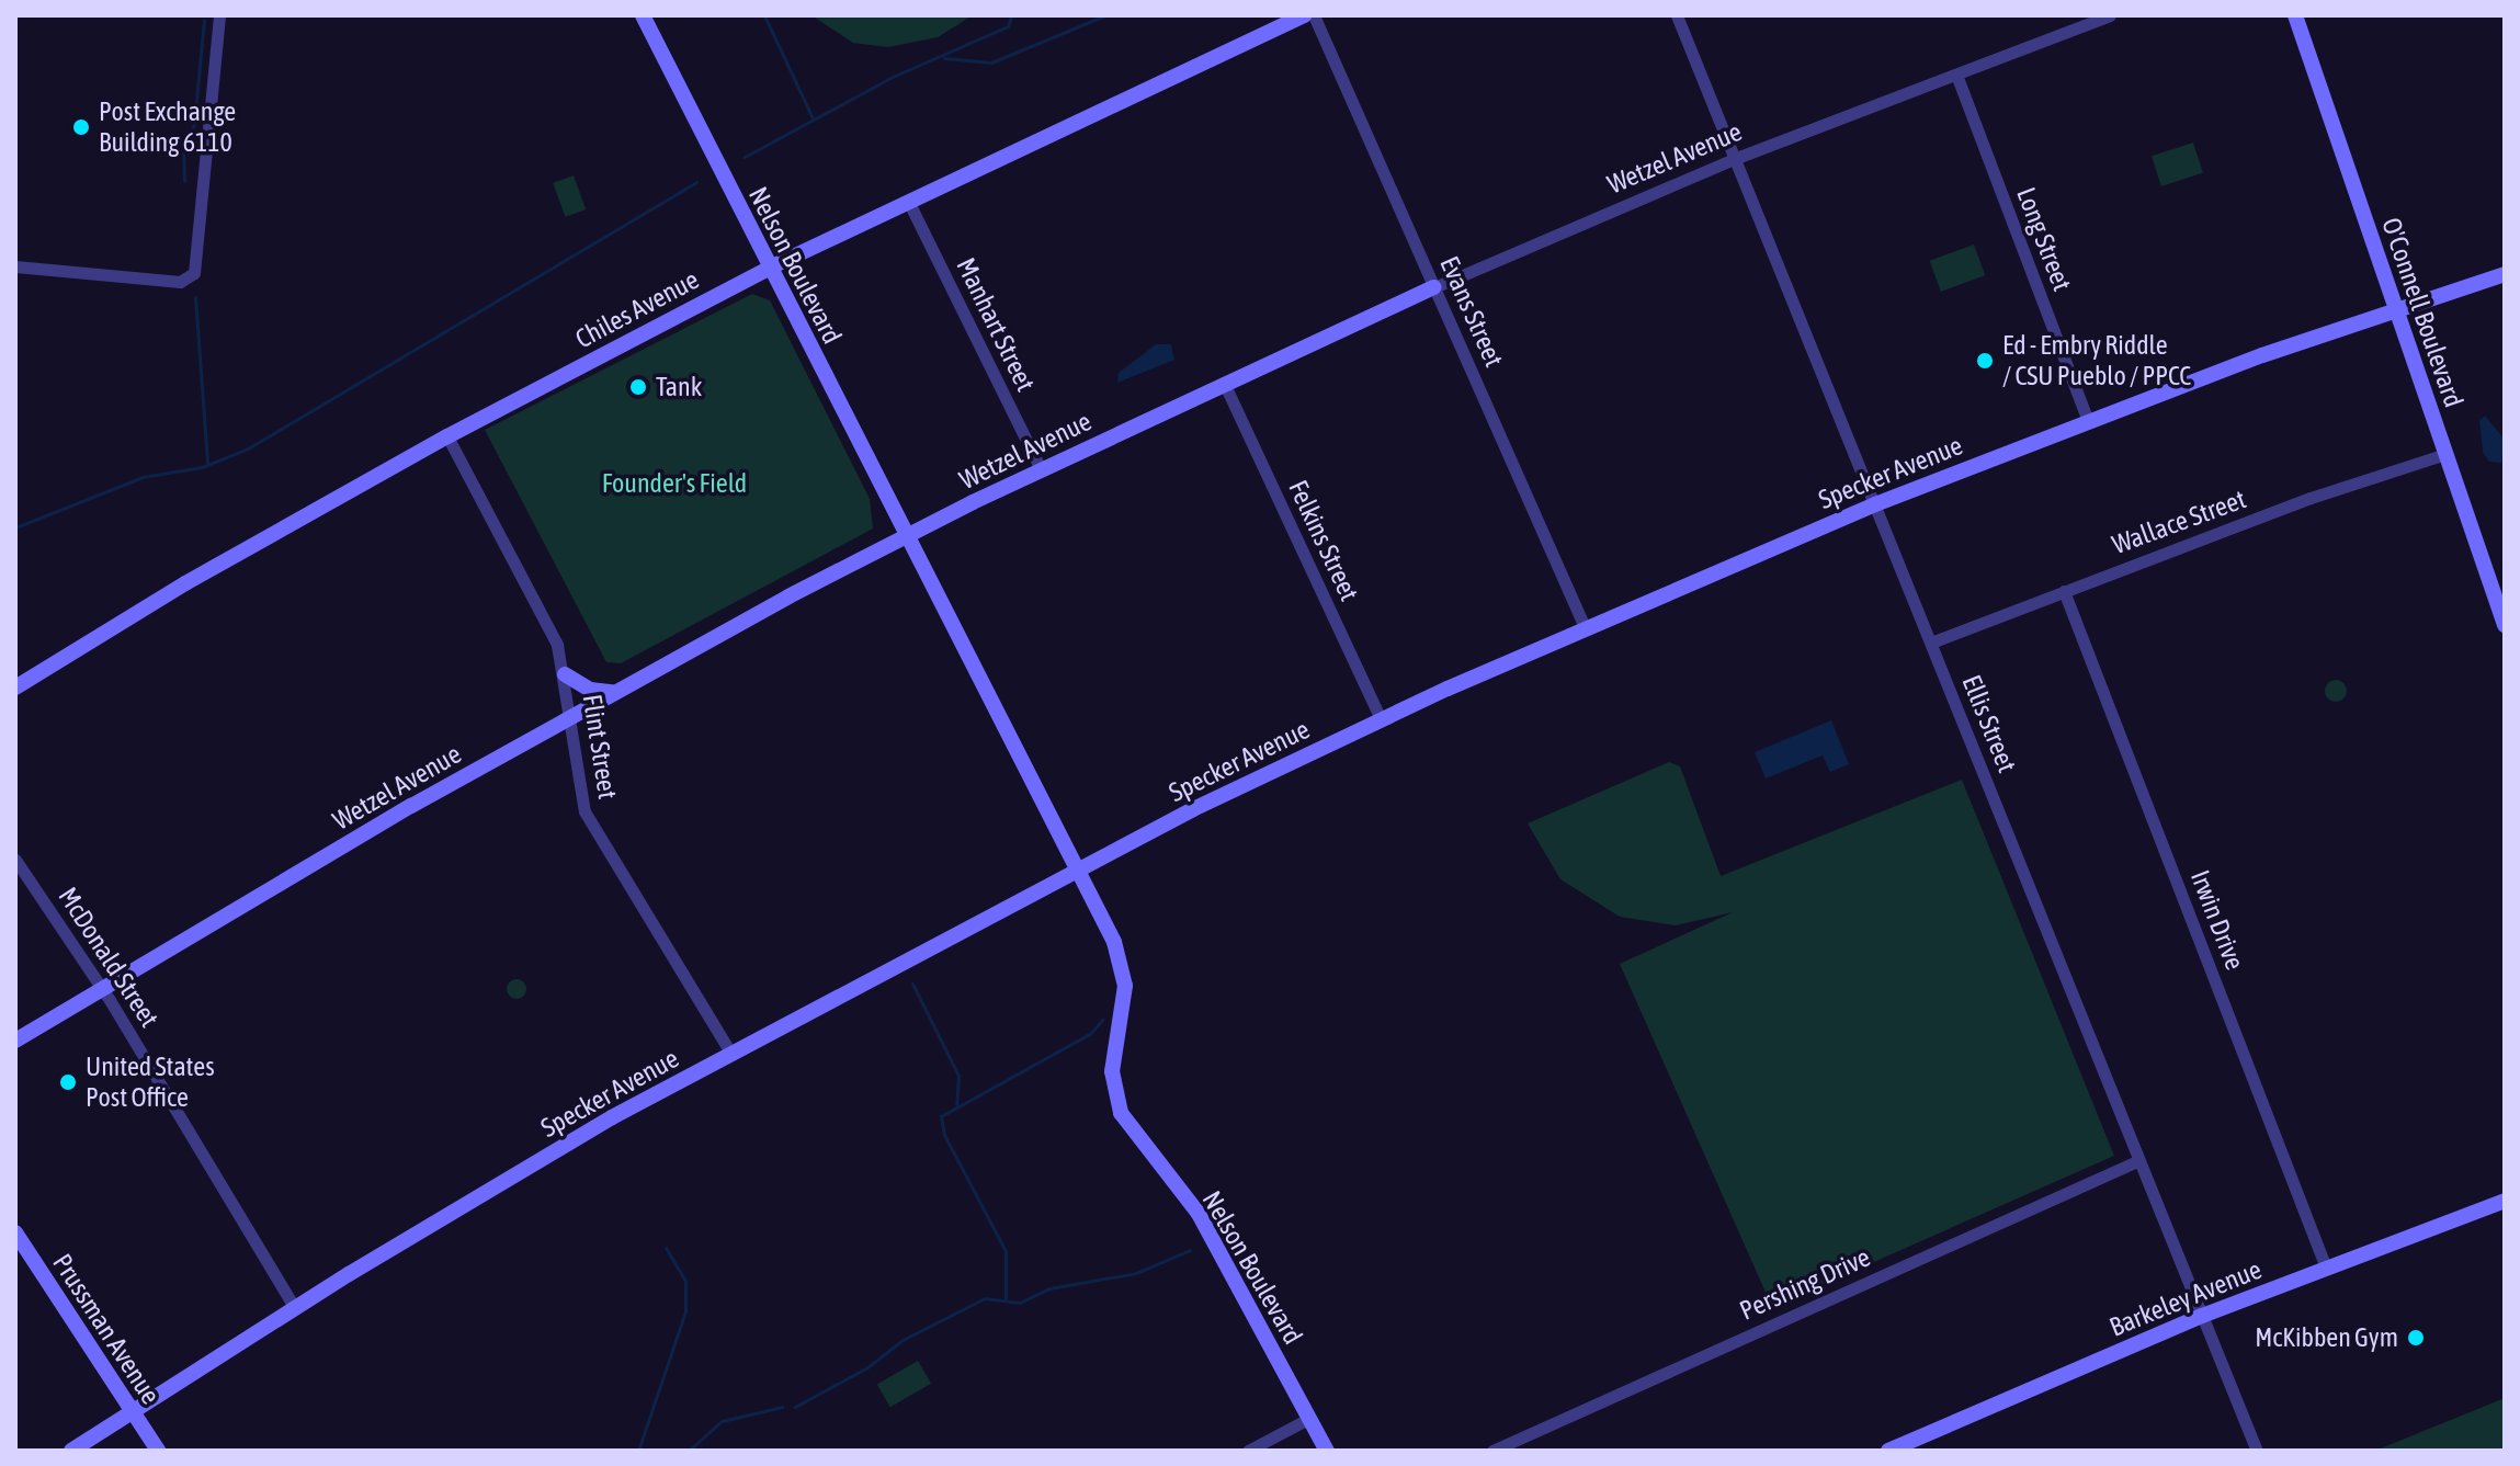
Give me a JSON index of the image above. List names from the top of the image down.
{
  "streets": {
    "street": [
      "Wetzel Avenue",
      "Long Street",
      "Nelson Boulevard",
      "Chiles Avenue",
      "Evans Street",
      "O'Connell Boulevard",
      "Manhart Street",
      "Specker Avenue",
      "Wallace Street",
      "Felkins Street",
      "Ellis Street",
      "Flint Street",
      "Irwin Drive",
      "McDonald Street",
      "Pershing Drive",
      "Barkeley Avenue",
      "Prussman Avenue"
    ]
  },
  "crossings": [
    ["Wetzel Avenue", "Long Street"],
    ["Wetzel Avenue", "Nelson Boulevard"],
    ["Wetzel Avenue", "Evans Street"],
    ["Wetzel Avenue", "Manhart Street"],
    ["Wetzel Avenue", "Felkins Street"],
    ["Wetzel Avenue", "Ellis Street"],
    ["Wetzel Avenue", "Flint Street"],
    ["Wetzel Avenue", "McDonald Street"],
    ["Long Street", "Specker Avenue"],
    ["Nelson Boulevard", "Chiles Avenue"],
    ["Nelson Boulevard", "Specker Avenue"],
    ["Chiles Avenue", "Manhart Street"],
    ["Chiles Avenue", "Flint Street"],
    ["Evans Street", "Specker Avenue"],
    ["O'Connell Boulevard", "Specker Avenue"],
    ["O'Connell Boulevard", "Wallace Street"],
    ["Specker Avenue", "Felkins Street"],
    ["Specker Avenue", "Ellis Street"],
    ["Specker Avenue", "Flint Street"],
    ["Specker Avenue", "McDonald Street"],
    ["Specker Avenue", "Prussman Avenue"],
    ["Wallace Street", "Ellis Street"],
    ["Wallace Street", "Irwin Drive"],
    ["Ellis Street", "Pershing Drive"],
    ["Ellis Street", "Barkeley Avenue"],
    ["Irwin Drive", "Barkeley Avenue"]
  ],
  "parks": ["Founder's Field"],
  "places": [
    "Post Exchange Building 6110",
    "Ed - Embry Riddle / CSU Pueblo / PPCC",
    "Tank",
    "United States Post Office",
    "McKibben Gym"
  ]
}
